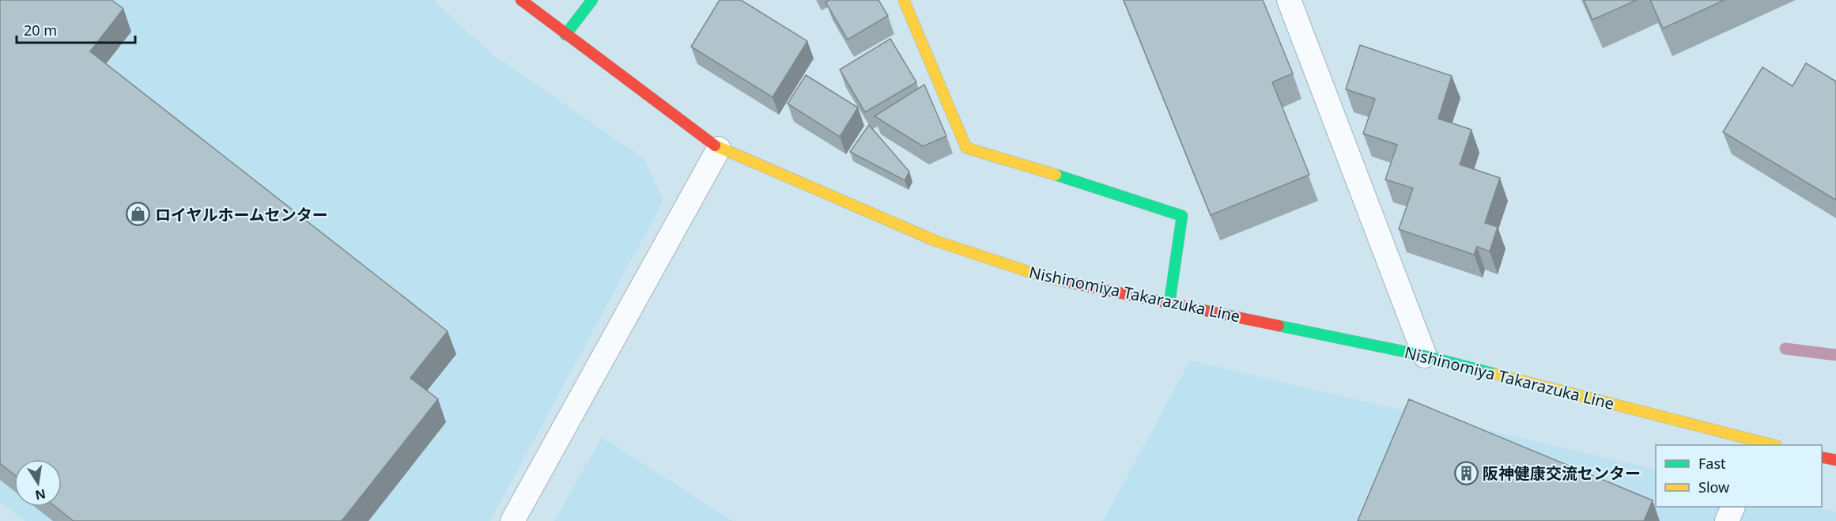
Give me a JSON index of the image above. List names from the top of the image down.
{
  "streets": {
    "main road": ["Nishinomiya Takarazuka Line"]
  },
  "places": {
    "shop": ["ロイヤルホームセンター"],
    "building": ["阪神健康交流センター"]
  },
  "legend": ["Fast", "Slow"],
  "scale_bar": "20 m",
  "north": "bottom"
}
